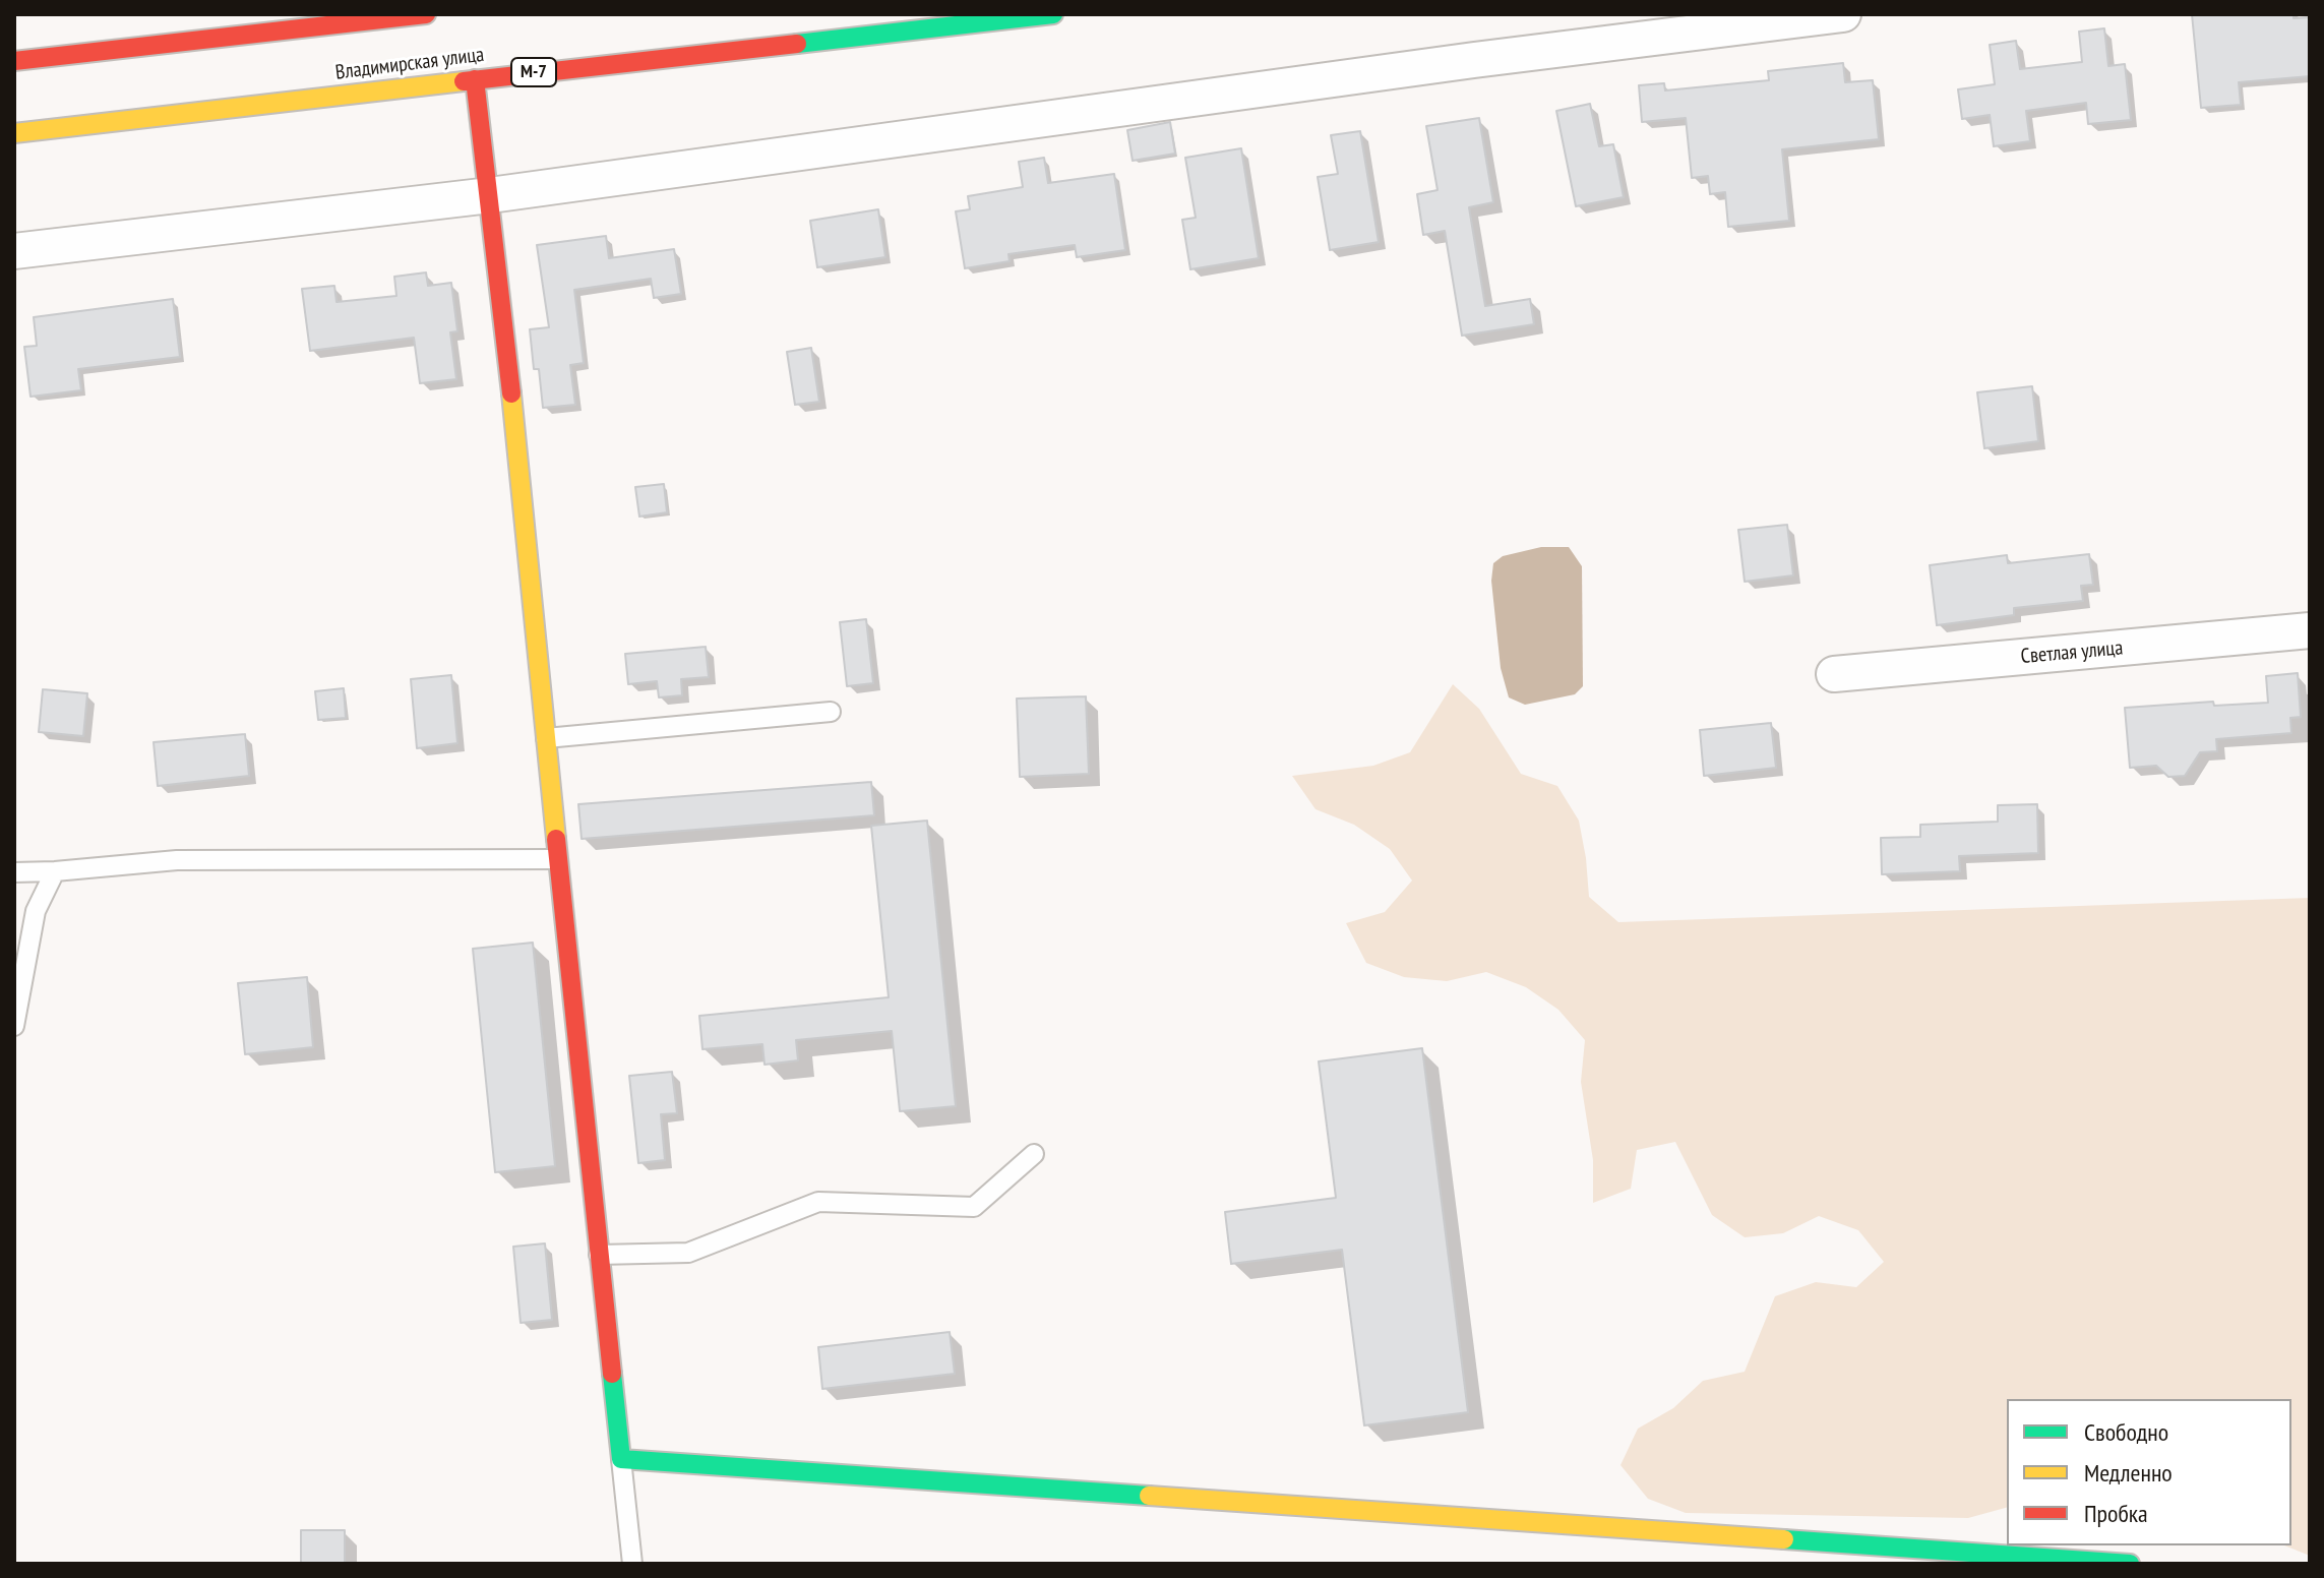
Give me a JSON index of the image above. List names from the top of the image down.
{
  "streets": {
    "main road": ["Владимирская улица", "М-7"],
    "street": ["Светлая улица"]
  },
  "legend": ["Свободно", "Медленно", "Пробка"]
}
